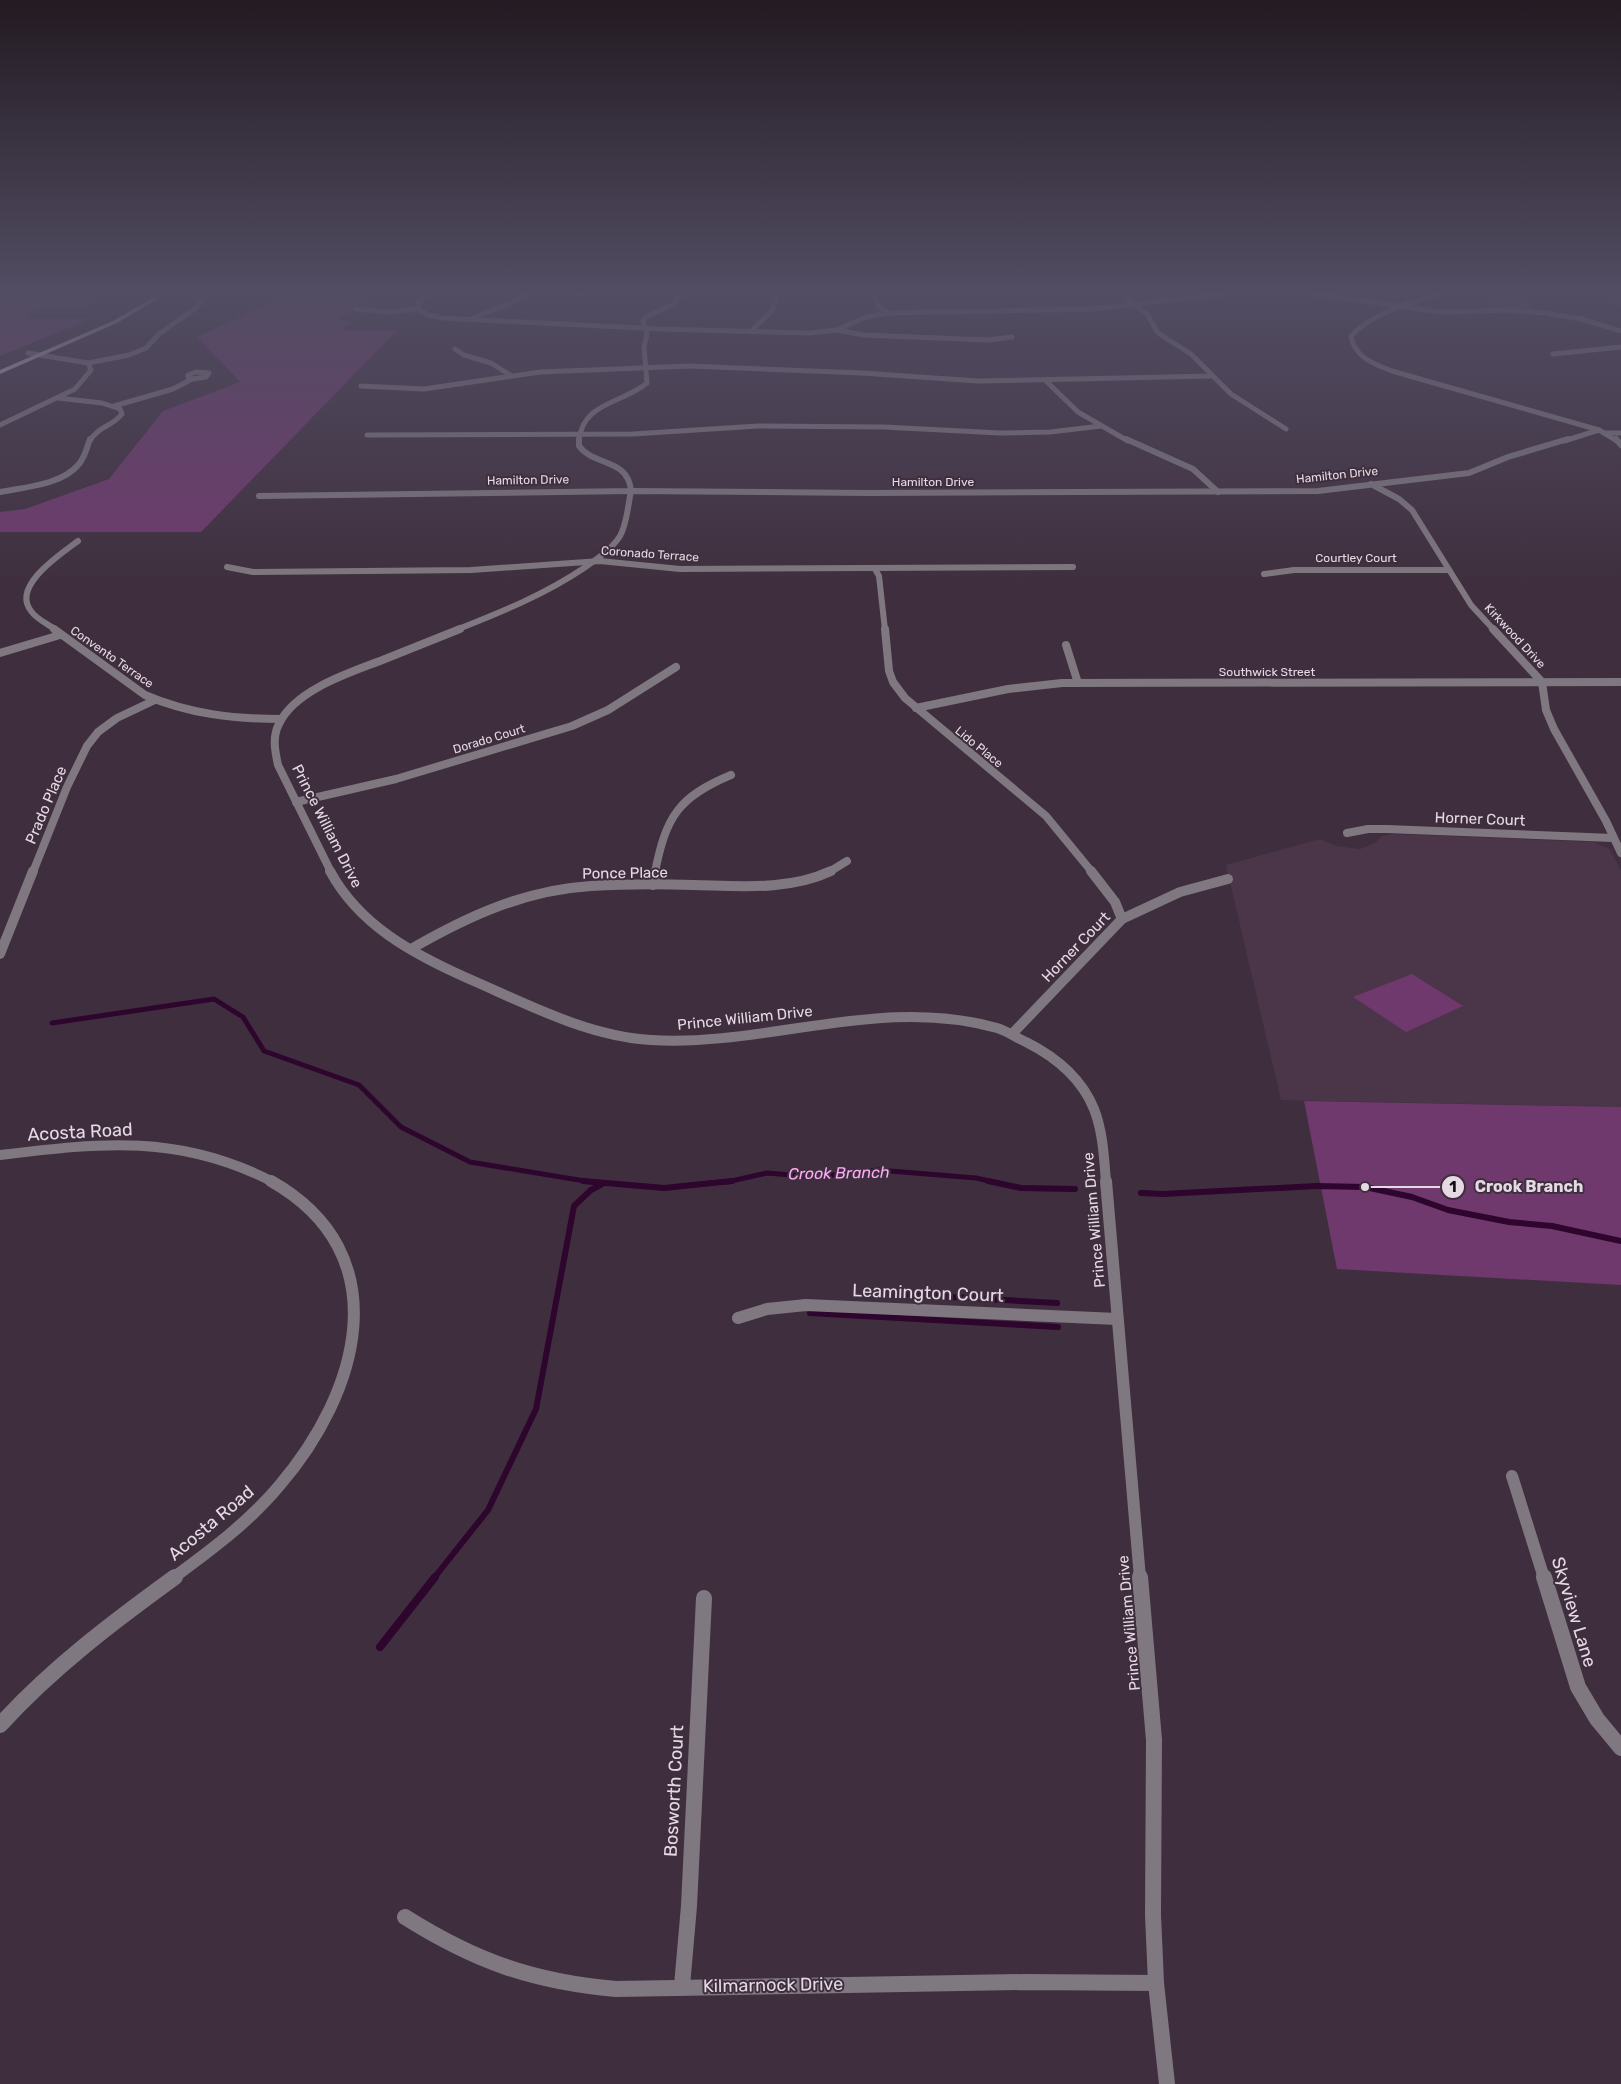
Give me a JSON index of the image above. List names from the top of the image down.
{
  "streets": {
    "street": [
      "Hamilton Drive",
      "Coronado Terrace",
      "Courtley Court",
      "Kirkwood Drive",
      "Convento Terrace",
      "Southwick Street",
      "Dorado Court",
      "Lido Place",
      "Prado Place",
      "Horner Court",
      "Prince William Drive",
      "Ponce Place",
      "Acosta Road",
      "Leamington Court",
      "Skyview Lane",
      "Bosworth Court",
      "Kilmarnock Drive"
    ]
  },
  "crossings": [
    ["Hamilton Drive", "Kirkwood Drive"],
    ["Hamilton Drive", "Prince William Drive"],
    ["Coronado Terrace", "Lido Place"],
    ["Coronado Terrace", "Prince William Drive"],
    ["Courtley Court", "Kirkwood Drive"],
    ["Kirkwood Drive", "Southwick Street"],
    ["Kirkwood Drive", "Horner Court"],
    ["Convento Terrace", "Prado Place"],
    ["Convento Terrace", "Prince William Drive"],
    ["Southwick Street", "Lido Place"],
    ["Dorado Court", "Prince William Drive"],
    ["Lido Place", "Horner Court"],
    ["Horner Court", "Prince William Drive"],
    ["Prince William Drive", "Ponce Place"],
    ["Prince William Drive", "Leamington Court"],
    ["Prince William Drive", "Kilmarnock Drive"],
    ["Bosworth Court", "Kilmarnock Drive"]
  ],
  "water": ["Crook Branch"],
  "places": ["Crook Branch"]
}
